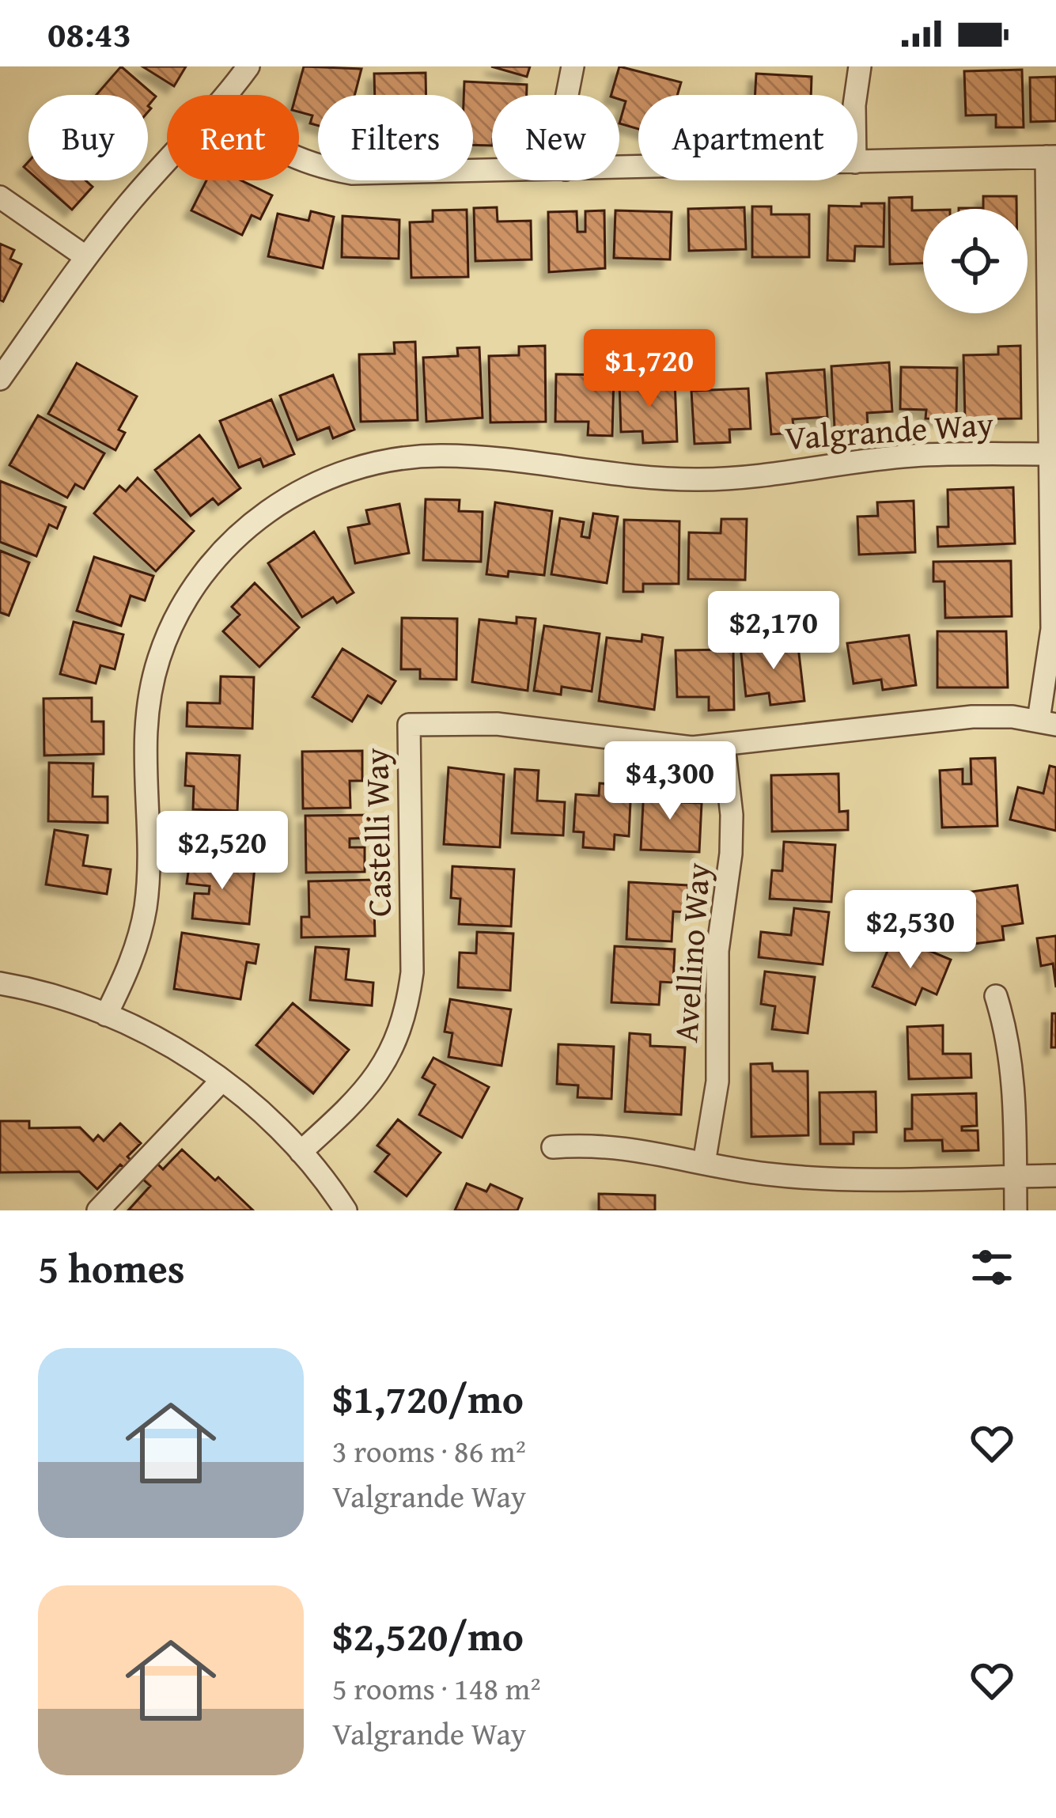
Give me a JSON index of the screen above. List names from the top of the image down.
{
  "streets": {
    "street": ["Valgrande Way", "Castelli Way", "Avellino Way"]
  },
  "crossings": [
    ["Castelli Way", "Avellino Way"]
  ],
  "page": {
    "status": "08:43",
    "chip": [
      "Buy",
      "Rent",
      "Filters",
      "New",
      "Apartment"
    ],
    "price": [
      "$1,720",
      "$2,170",
      "$4,300",
      "$2,520",
      "$2,530"
    ],
    "heading": "5 homes",
    "list": [
      {
        "name": "$1,720/mo",
        "note": "3 rooms · 86 m² · Valgrande Way"
      },
      {
        "name": "$2,520/mo",
        "note": "5 rooms · 148 m² · Valgrande Way"
      }
    ]
  }
}
